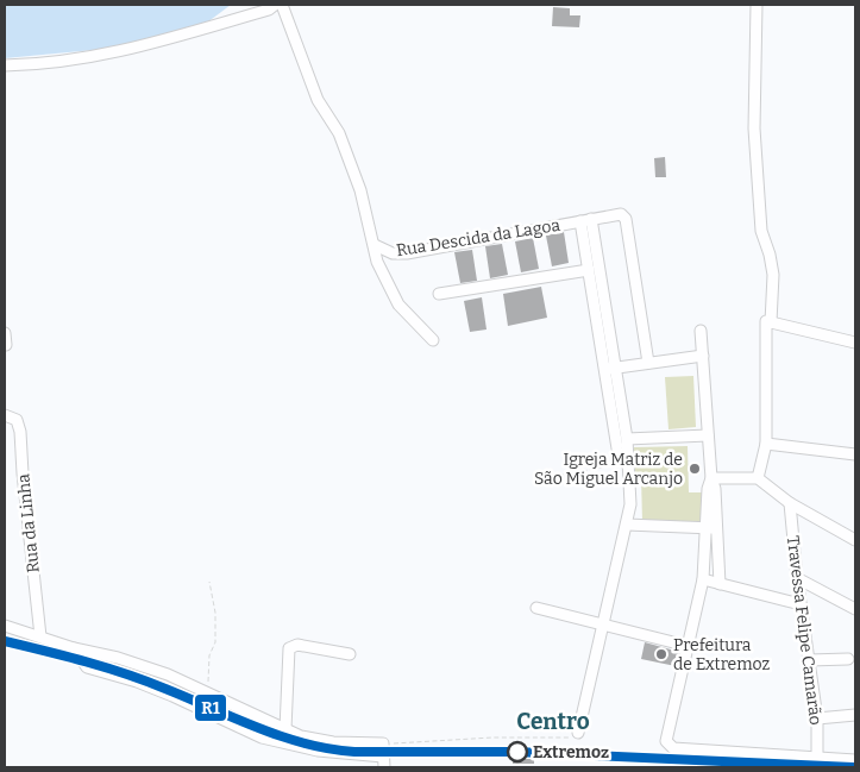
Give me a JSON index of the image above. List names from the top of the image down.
{
  "streets": {
    "street": ["Rua Descida da Lagoa", "Rua da Linha", "Travessa Felipe Camarão"]
  },
  "districts": ["Centro"],
  "places": ["Igreja Matriz de São Miguel Arcanjo", "Prefeitura de Extremoz", "Extremoz"],
  "lines": ["transit line R1"]
}
